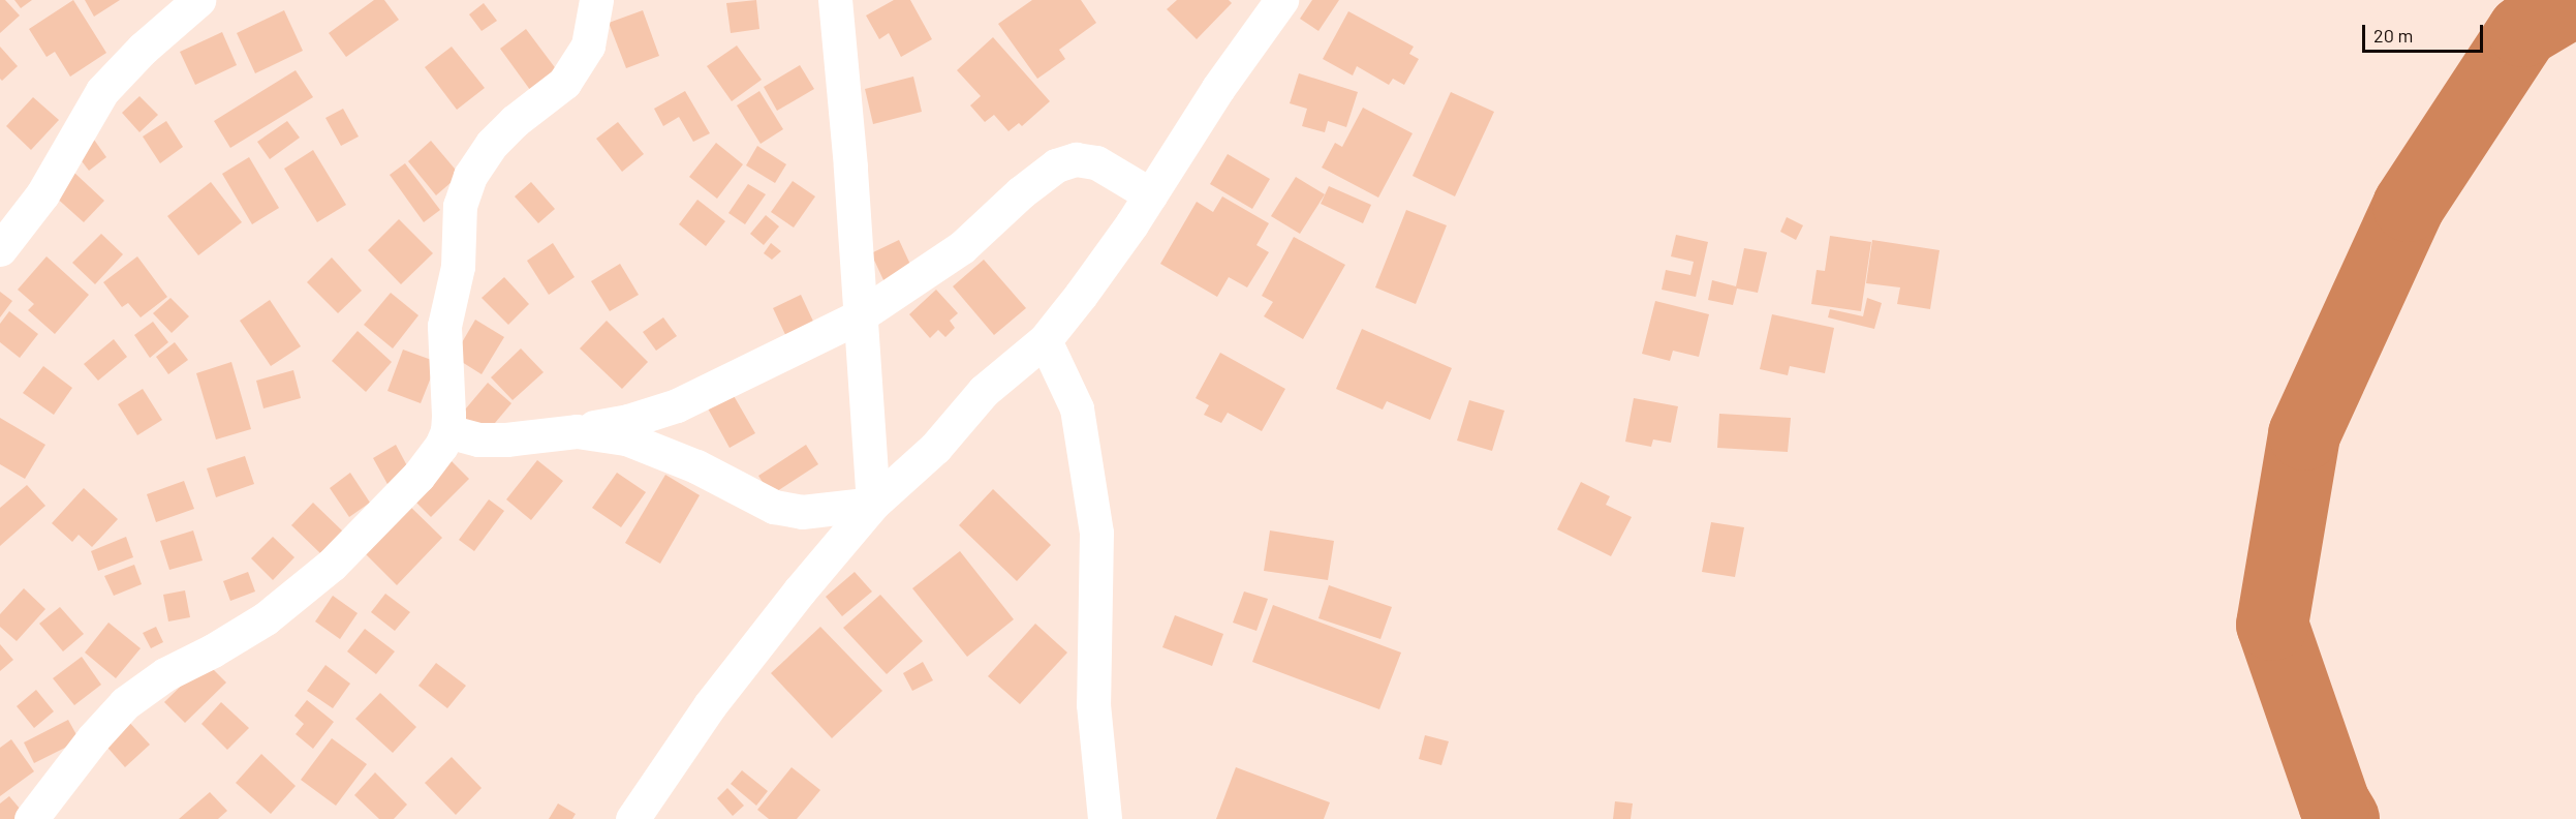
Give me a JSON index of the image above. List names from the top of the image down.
{
  "scale_bar": "20 m"
}
